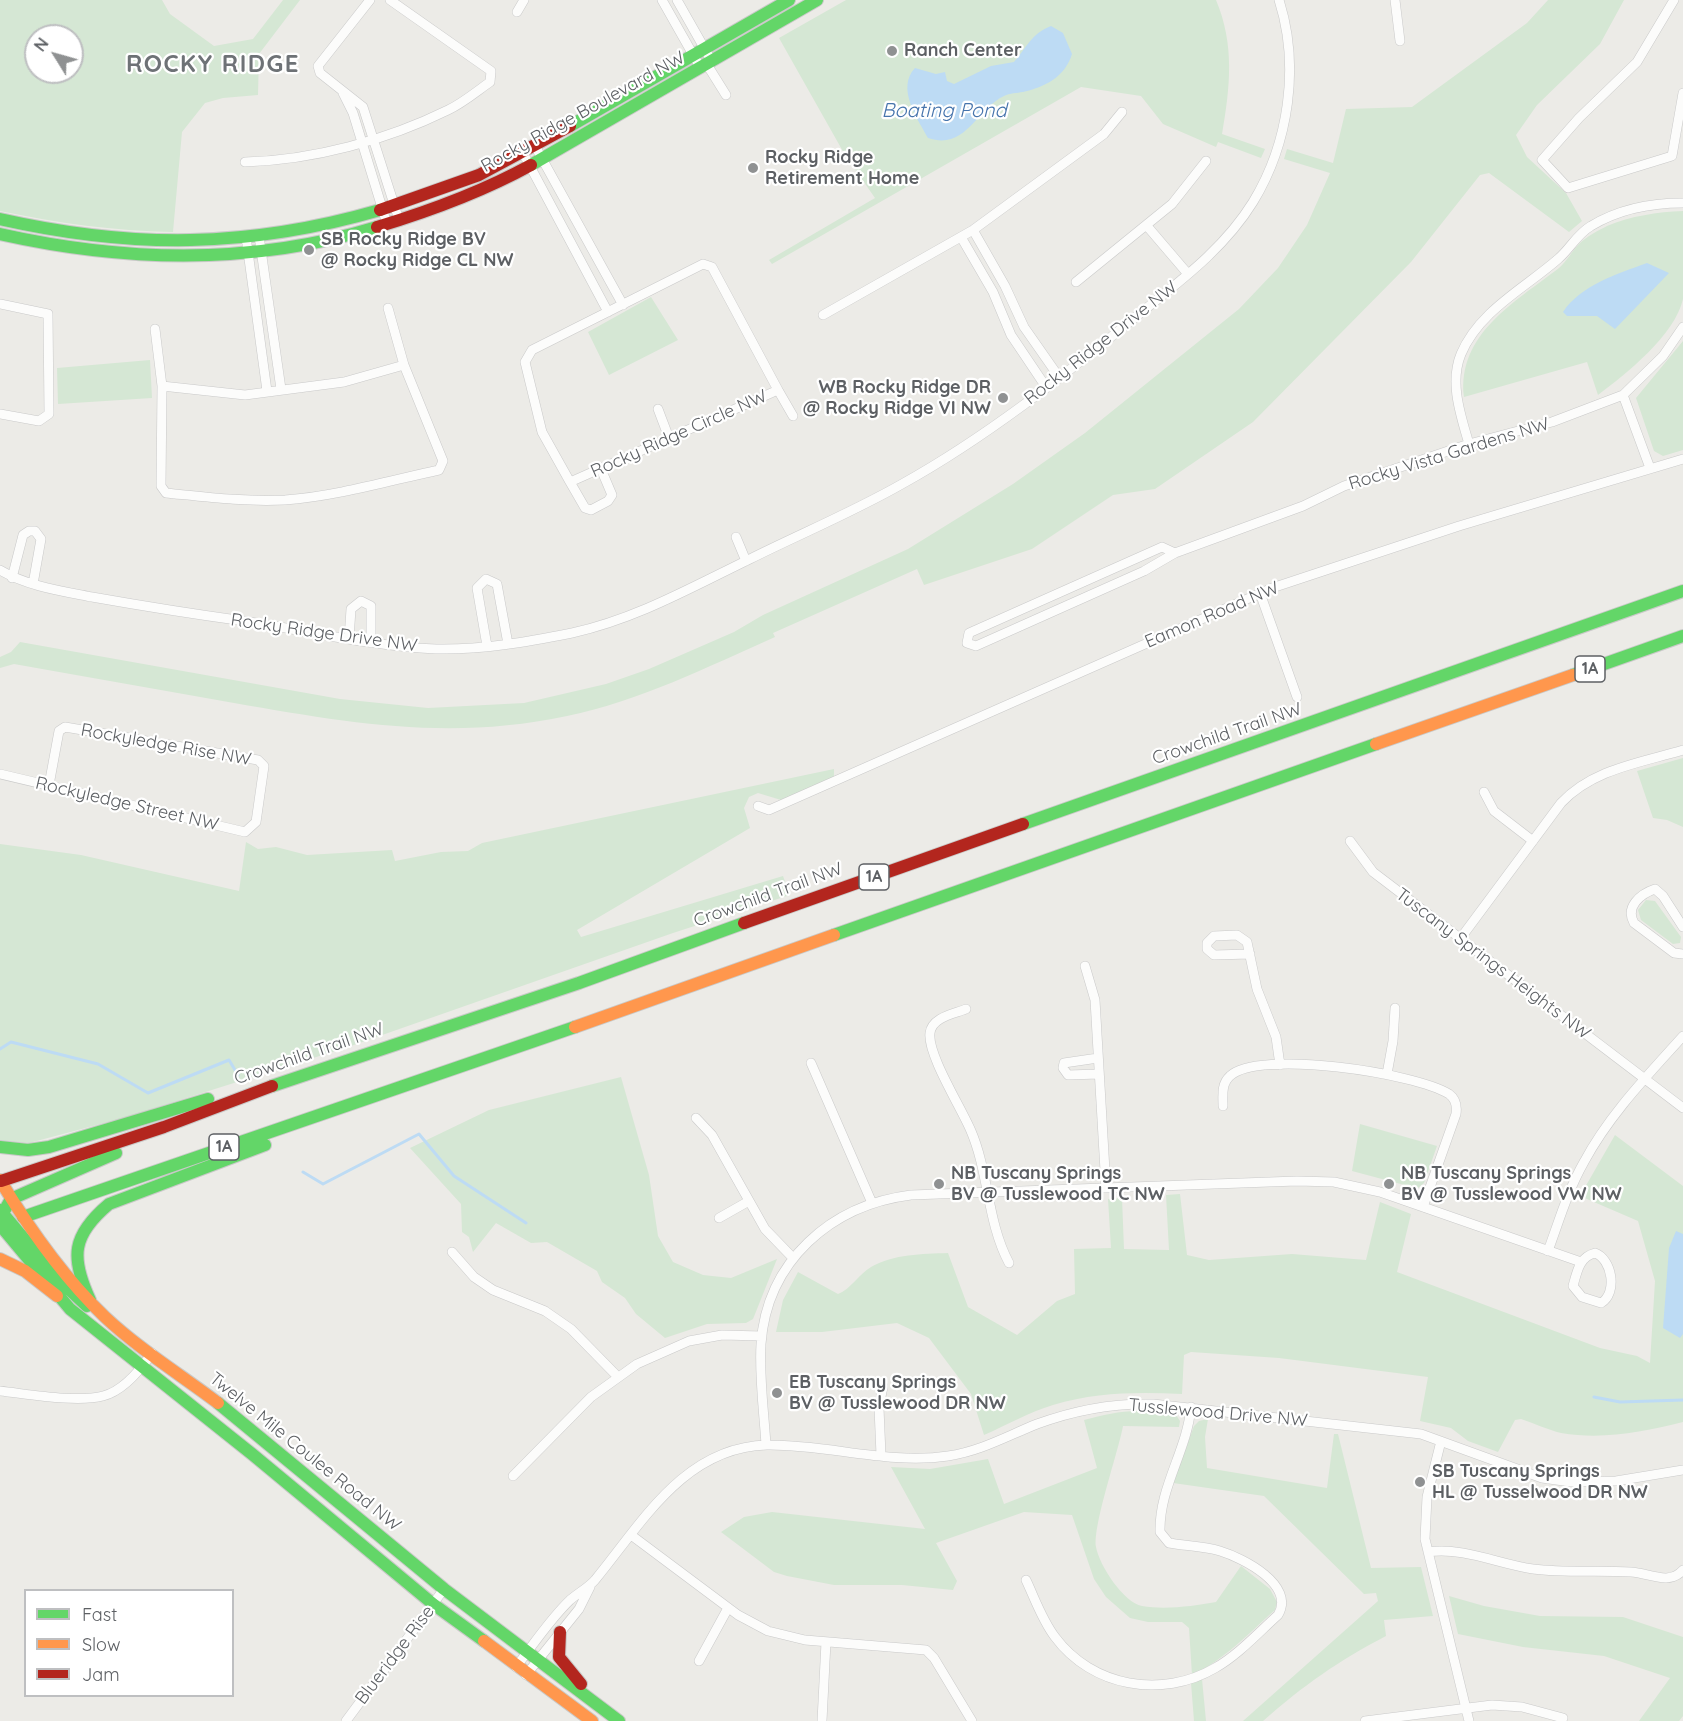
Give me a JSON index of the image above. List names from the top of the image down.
{
  "streets": {
    "main road": [
      "Rocky Ridge Boulevard NW",
      "1A",
      "Crowchild Trail NW",
      "Twelve Mile Coulee Road NW"
    ],
    "street": [
      "Rocky Ridge Drive NW",
      "Rocky Ridge Circle NW",
      "Rocky Vista Gardens NW",
      "Eamon Road NW",
      "Rockyledge Rise NW",
      "Rockyledge Street NW",
      "Tuscany Springs Heights NW",
      "Tusslewood Drive NW",
      "Blueridge Rise"
    ]
  },
  "crossings": [
    ["1A", "Twelve Mile Coulee Road NW"],
    ["Crowchild Trail NW", "Twelve Mile Coulee Road NW"],
    ["Rockyledge Rise NW", "Rockyledge Street NW"],
    ["Tusslewood Drive NW", "Twelve Mile Coulee Road NW"],
    ["Twelve Mile Coulee Road NW", "Blueridge Rise"]
  ],
  "districts": ["ROCKY RIDGE"],
  "water": ["Boating Pond"],
  "places": [
    "Ranch Center",
    "Rocky Ridge Retirement Home",
    "SB Rocky Ridge BV @ Rocky Ridge CL NW",
    "WB Rocky Ridge DR @ Rocky Ridge VI NW",
    "NB Tuscany Springs BV @ Tusslewood TC NW",
    "NB Tuscany Springs BV @ Tusslewood VW NW",
    "EB Tuscany Springs BV @ Tusslewood DR NW",
    "SB Tuscany Springs HL @ Tusselwood DR NW"
  ],
  "legend": ["Fast", "Slow", "Jam"],
  "north": "top left"
}
